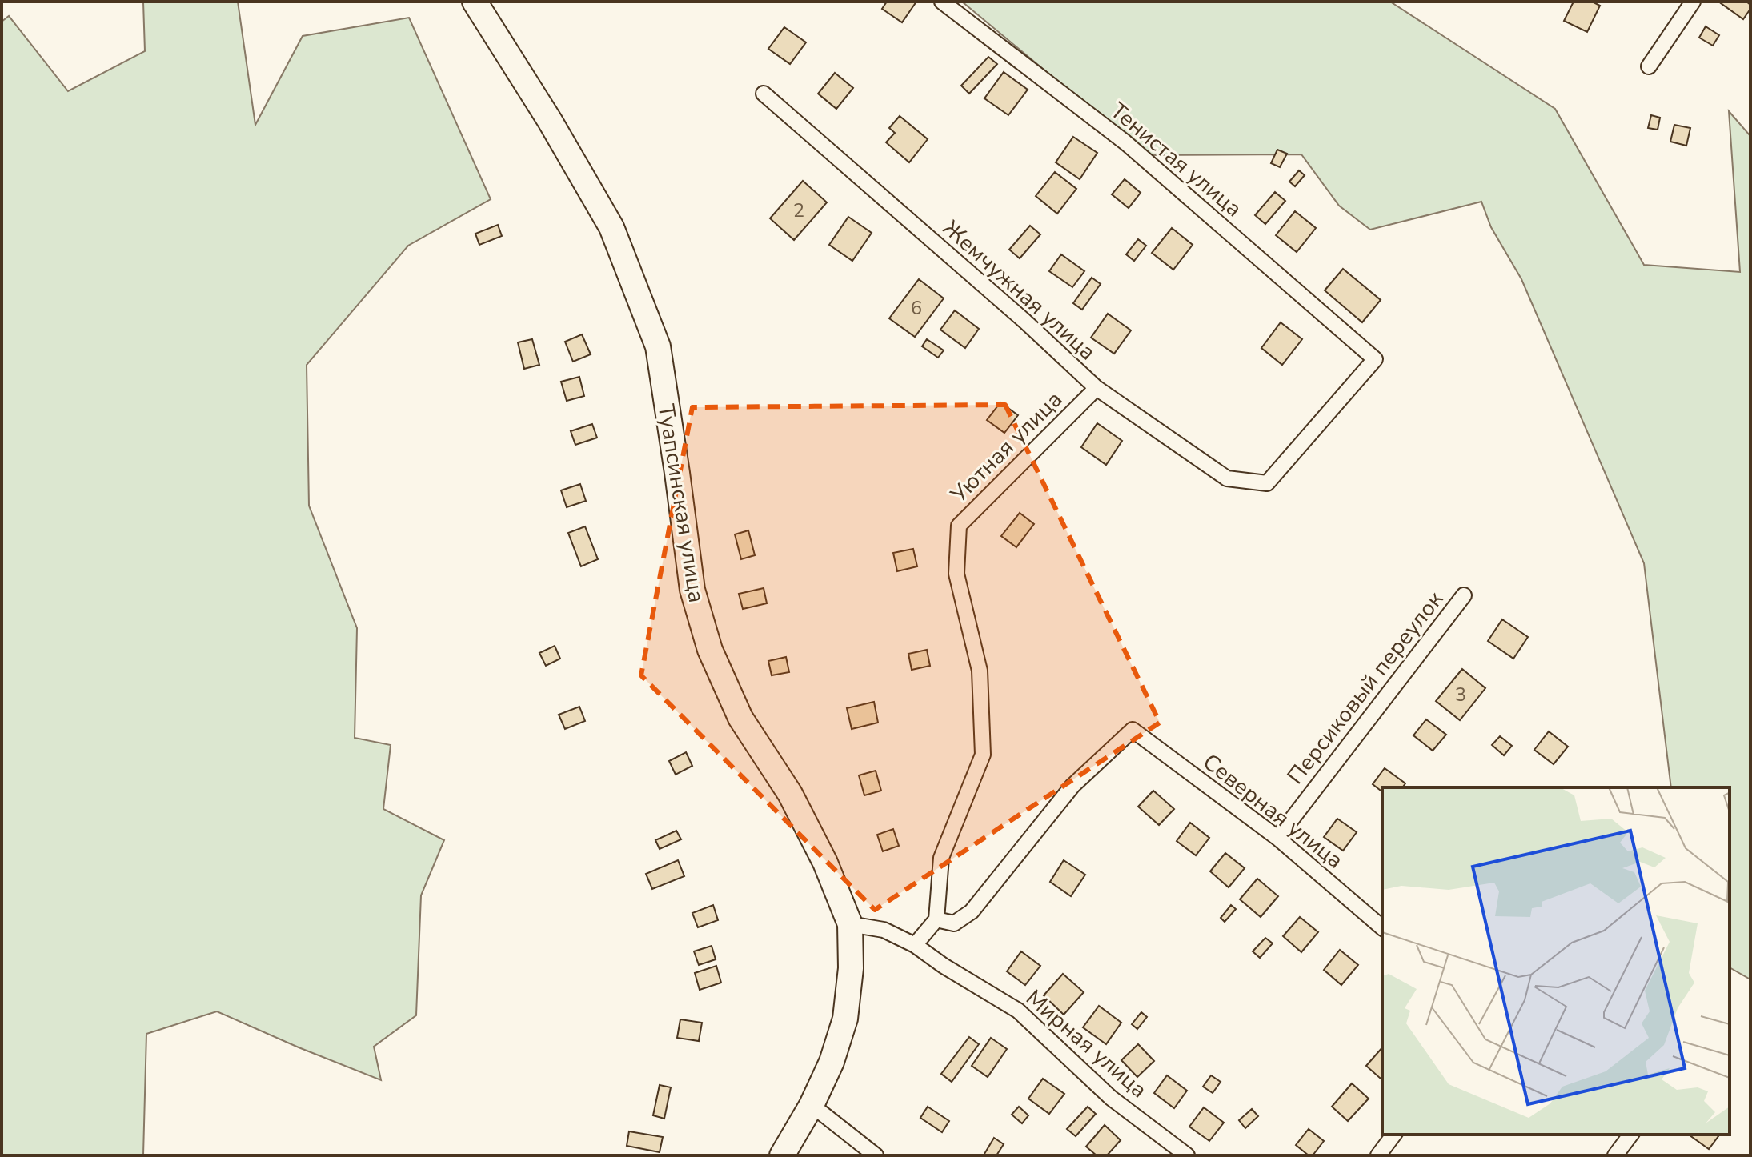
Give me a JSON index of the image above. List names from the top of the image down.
{
  "streets": {
    "main road": ["Туапсинская улица"],
    "street": [
      "Тенистая улица",
      "Жемчужная улица",
      "Уютная улица",
      "Персиковый переулок",
      "Северная улица",
      "Мирная улица"
    ]
  },
  "crossings": [
    ["Тенистая улица", "Жемчужная улица"],
    ["Жемчужная улица", "Уютная улица"],
    ["Уютная улица", "Северная улица"],
    ["Туапсинская улица", "Мирная улица"],
    ["Персиковый переулок", "Северная улица"]
  ],
  "house_numbers": ["2", "6", "3"]
}
